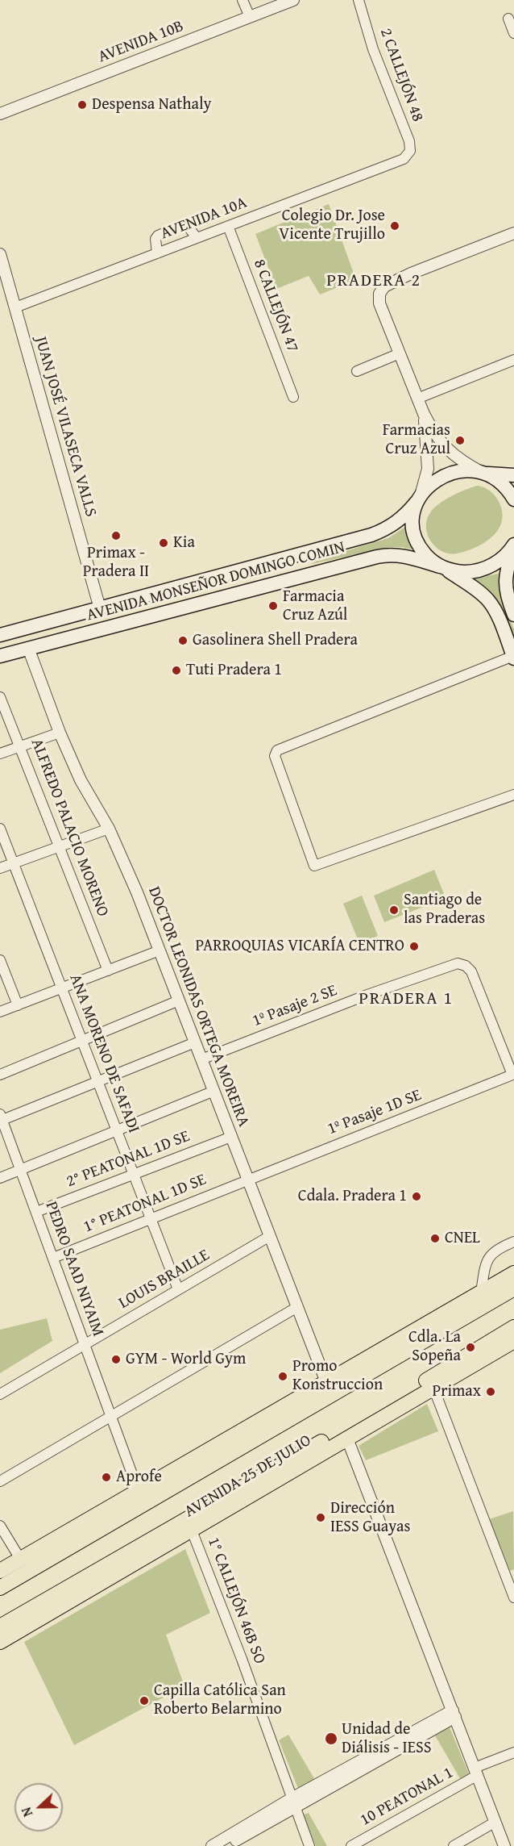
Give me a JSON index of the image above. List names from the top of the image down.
{
  "streets": {
    "main road": ["AVENIDA MONSEÑOR DOMINGO COMIN", "AVENIDA 25 DE JULIO"],
    "street": [
      "AVENIDA 10B",
      "2 CALLEJÓN 48",
      "AVENIDA 10A",
      "8 CALLEJÓN 47",
      "JUAN JOSÉ VILASECA VALLS",
      "ALFREDO PALACIO MORENO",
      "1º Pasaje 2 SE",
      "DOCTOR LEONIDAS ORTEGA MOREIRA",
      "ANA MORENO DE SAFADI",
      "1º Pasaje 1D SE",
      "2° PEATONAL 1D SE",
      "1° PEATONAL 1D SE",
      "PEDRO SAAD NIYAIM",
      "LOUIS BRAILLE",
      "1° CALLEJÓN 46B SO",
      "10 PEATONAL 1"
    ]
  },
  "crossings": [
    ["2 CALLEJÓN 48", "AVENIDA 10A"],
    ["AVENIDA 10A", "8 CALLEJÓN 47"],
    ["AVENIDA 10A", "JUAN JOSÉ VILASECA VALLS"],
    ["JUAN JOSÉ VILASECA VALLS", "AVENIDA MONSEÑOR DOMINGO COMIN"],
    ["AVENIDA MONSEÑOR DOMINGO COMIN", "DOCTOR LEONIDAS ORTEGA MOREIRA"],
    ["1º Pasaje 2 SE", "DOCTOR LEONIDAS ORTEGA MOREIRA"],
    ["1º Pasaje 2 SE", "1º Pasaje 1D SE"],
    ["DOCTOR LEONIDAS ORTEGA MOREIRA", "1º Pasaje 1D SE"],
    ["DOCTOR LEONIDAS ORTEGA MOREIRA", "2° PEATONAL 1D SE"],
    ["DOCTOR LEONIDAS ORTEGA MOREIRA", "1° PEATONAL 1D SE"],
    ["DOCTOR LEONIDAS ORTEGA MOREIRA", "LOUIS BRAILLE"],
    ["ANA MORENO DE SAFADI", "2° PEATONAL 1D SE"],
    ["ANA MORENO DE SAFADI", "1° PEATONAL 1D SE"],
    ["ANA MORENO DE SAFADI", "LOUIS BRAILLE"],
    ["1º Pasaje 1D SE", "1° PEATONAL 1D SE"],
    ["2° PEATONAL 1D SE", "PEDRO SAAD NIYAIM"],
    ["1° PEATONAL 1D SE", "PEDRO SAAD NIYAIM"],
    ["PEDRO SAAD NIYAIM", "LOUIS BRAILLE"],
    ["AVENIDA 25 DE JULIO", "1° CALLEJÓN 46B SO"]
  ],
  "districts": ["PRADERA 2", "PRADERA 1"],
  "places": [
    "Despensa Nathaly",
    "Colegio Dr. Jose Vicente Trujillo",
    "Farmacias Cruz Azul",
    "Primax - Pradera II",
    "Kia",
    "Farmacia Cruz Azúl",
    "Gasolinera Shell Pradera",
    "Tuti Pradera 1",
    "Santiago de las Praderas",
    "PARROQUIAS VICARÍA CENTRO",
    "Cdala. Pradera 1",
    "CNEL",
    "Cdla. La Sopeña",
    "GYM - World Gym",
    "Promo Konstruccion",
    "Primax",
    "Aprofe",
    "Dirección IESS Guayas",
    "Capilla Católica San Roberto Belarmino",
    "Unidad de Diálisis - IESS"
  ],
  "north": "left"
}
